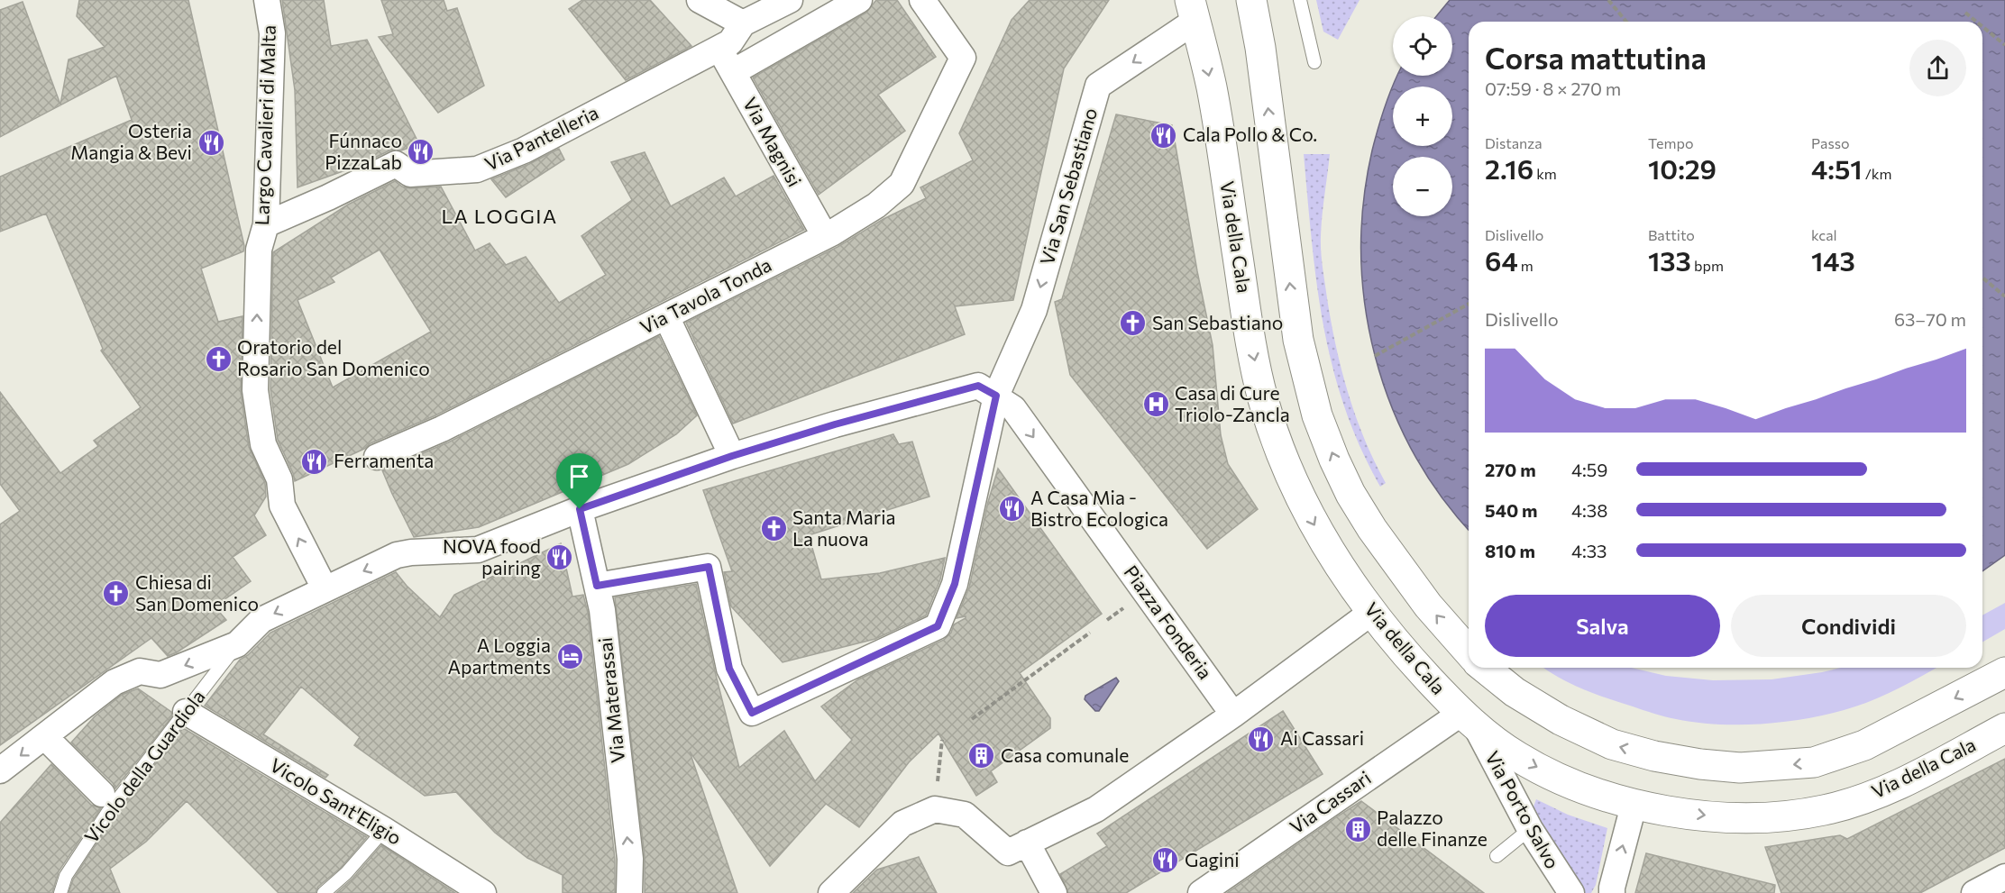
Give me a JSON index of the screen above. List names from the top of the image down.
{
  "streets": {
    "main road": ["Via della Cala"],
    "street": [
      "Largo Cavalieri di Malta",
      "Via Pantelleria",
      "Via Magnisi",
      "Via San Sebastiano",
      "Via Tavola Tonda",
      "Piazza Fonderia",
      "Via Materassai",
      "Vicolo Sant'Eligio",
      "Via Cassari",
      "Via Porto Salvo"
    ],
    "lane": ["Vicolo della Guardiola"]
  },
  "crossings": [
    ["Largo Cavalieri di Malta", "Via Pantelleria"],
    ["Via Pantelleria", "Via Magnisi"],
    ["Via Magnisi", "Via Tavola Tonda"],
    ["Via San Sebastiano", "Via della Cala"],
    ["Via San Sebastiano", "Piazza Fonderia"],
    ["Via San Sebastiano", "Via Materassai"],
    ["Via della Cala", "Via Cassari"],
    ["Via della Cala", "Via Porto Salvo"],
    ["Vicolo della Guardiola", "Vicolo Sant'Eligio"],
    ["Via Cassari", "Via Porto Salvo"]
  ],
  "one_way": [
    "Largo Cavalieri di Malta",
    "Via San Sebastiano",
    "Piazza Fonderia",
    "Via Materassai"
  ],
  "districts": ["LA LOGGIA"],
  "places": {
    "restaurant": [
      "Cala Pollo & Co.",
      "Osteria Mangia & Bevi",
      "Fúnnaco PizzaLab",
      "Ferramenta",
      "A Casa Mia - Bistro Ecologica",
      "NOVA food pairing",
      "Ai Cassari",
      "Gagini"
    ],
    "church": [
      "San Sebastiano",
      "Oratorio del Rosario San Domenico",
      "Santa Maria La nuova",
      "Chiesa di San Domenico"
    ],
    "hospital": ["Casa di Cure Triolo-Zancla"],
    "hotel": ["A Loggia Apartments"],
    "building": ["Casa comunale", "Palazzo delle Finanze"]
  },
  "page": {
    "map_buttons": ["+", "−"],
    "heading": ["Corsa mattutina", "07:59 · 8 × 270 m"],
    "stats": [
      ["Distanza", "2.16 km"],
      ["Tempo", "10:29"],
      ["Passo", "4:51 /km"],
      ["Dislivello", "64 m"],
      ["Battito", "133 bpm"],
      ["kcal", "143"]
    ],
    "chart": ["Dislivello", "63–70 m"],
    "list": [
      {
        "name": "270 m",
        "note": "4:59"
      },
      {
        "name": "540 m",
        "note": "4:38"
      },
      {
        "name": "810 m",
        "note": "4:33"
      }
    ],
    "buttons": ["Salva", "Condividi"]
  }
}
